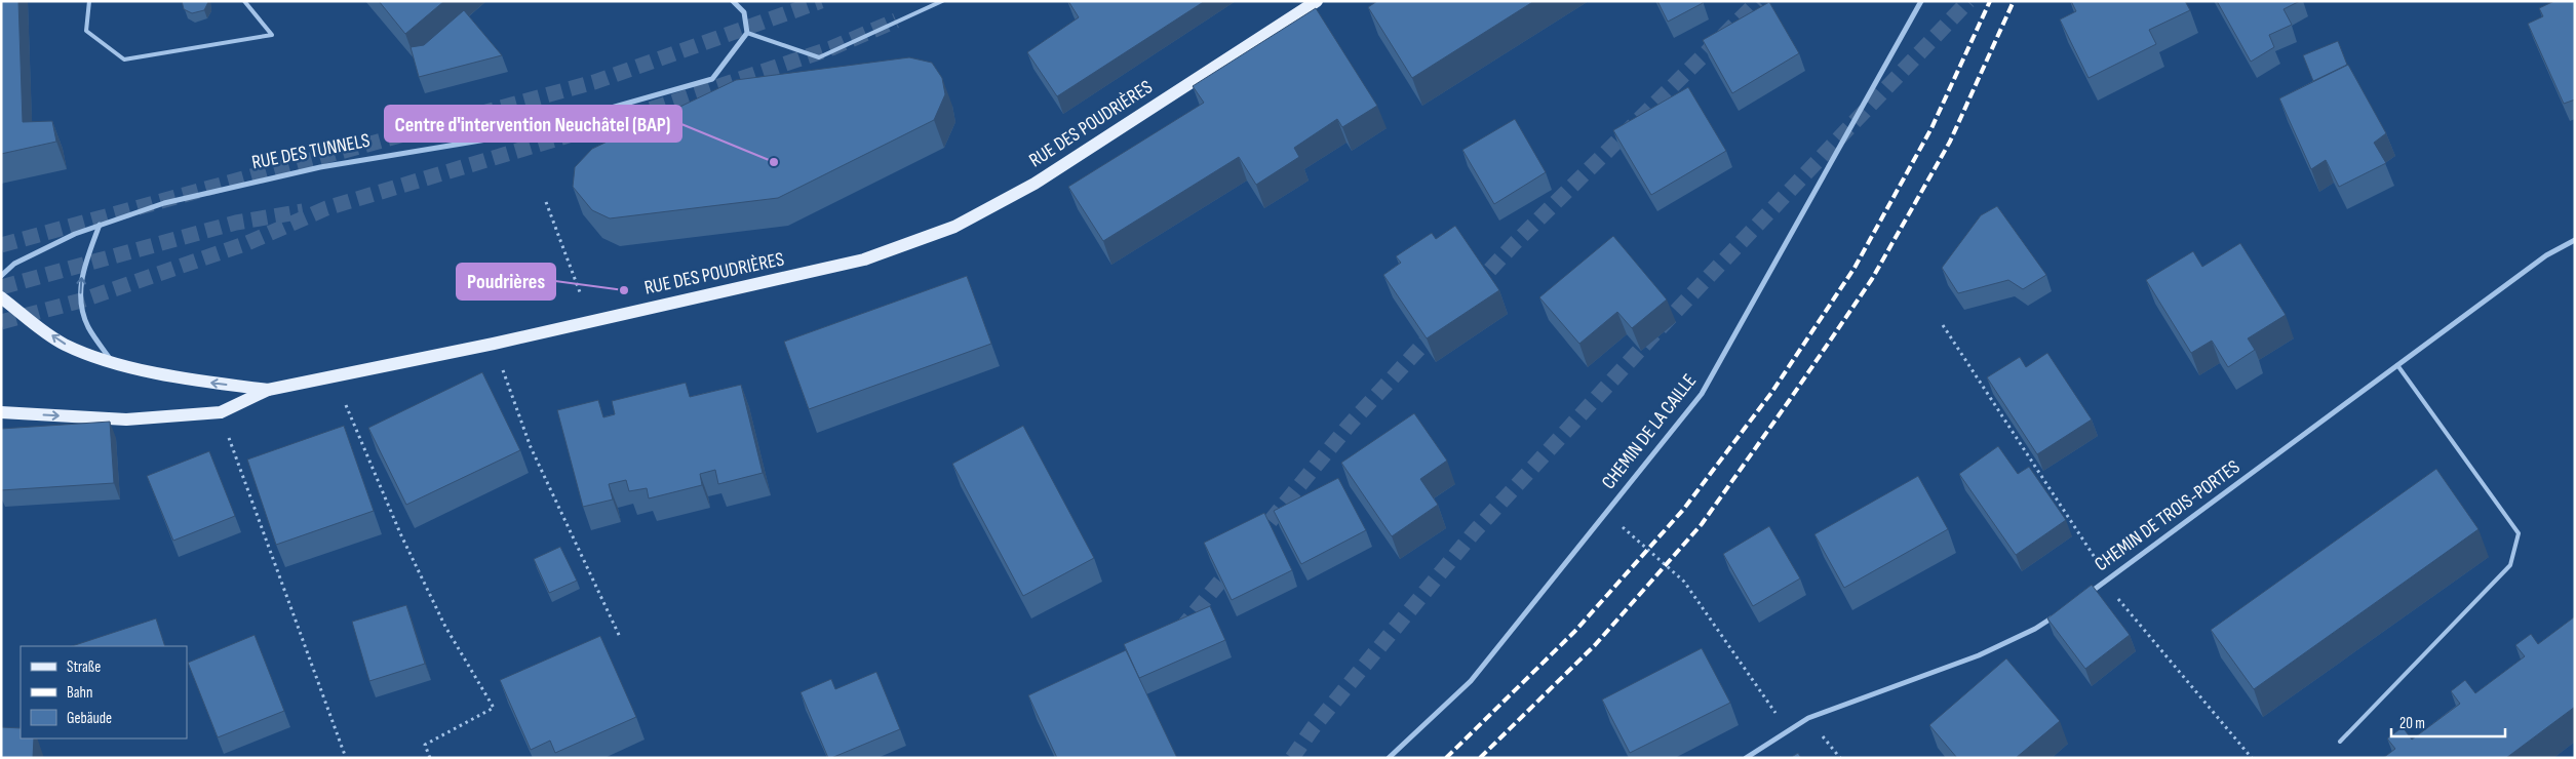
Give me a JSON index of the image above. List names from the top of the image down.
{
  "streets": {
    "main road": ["RUE DES POUDRIÈRES"],
    "street": ["RUE DES TUNNELS", "CHEMIN DE LA CAILLE", "CHEMIN DE TROIS-PORTES"]
  },
  "places": ["Centre d'intervention Neuchâtel (BAP)", "Poudrières"],
  "legend": ["Straße", "Bahn", "Gebäude"],
  "scale_bar": "20 m"
}
